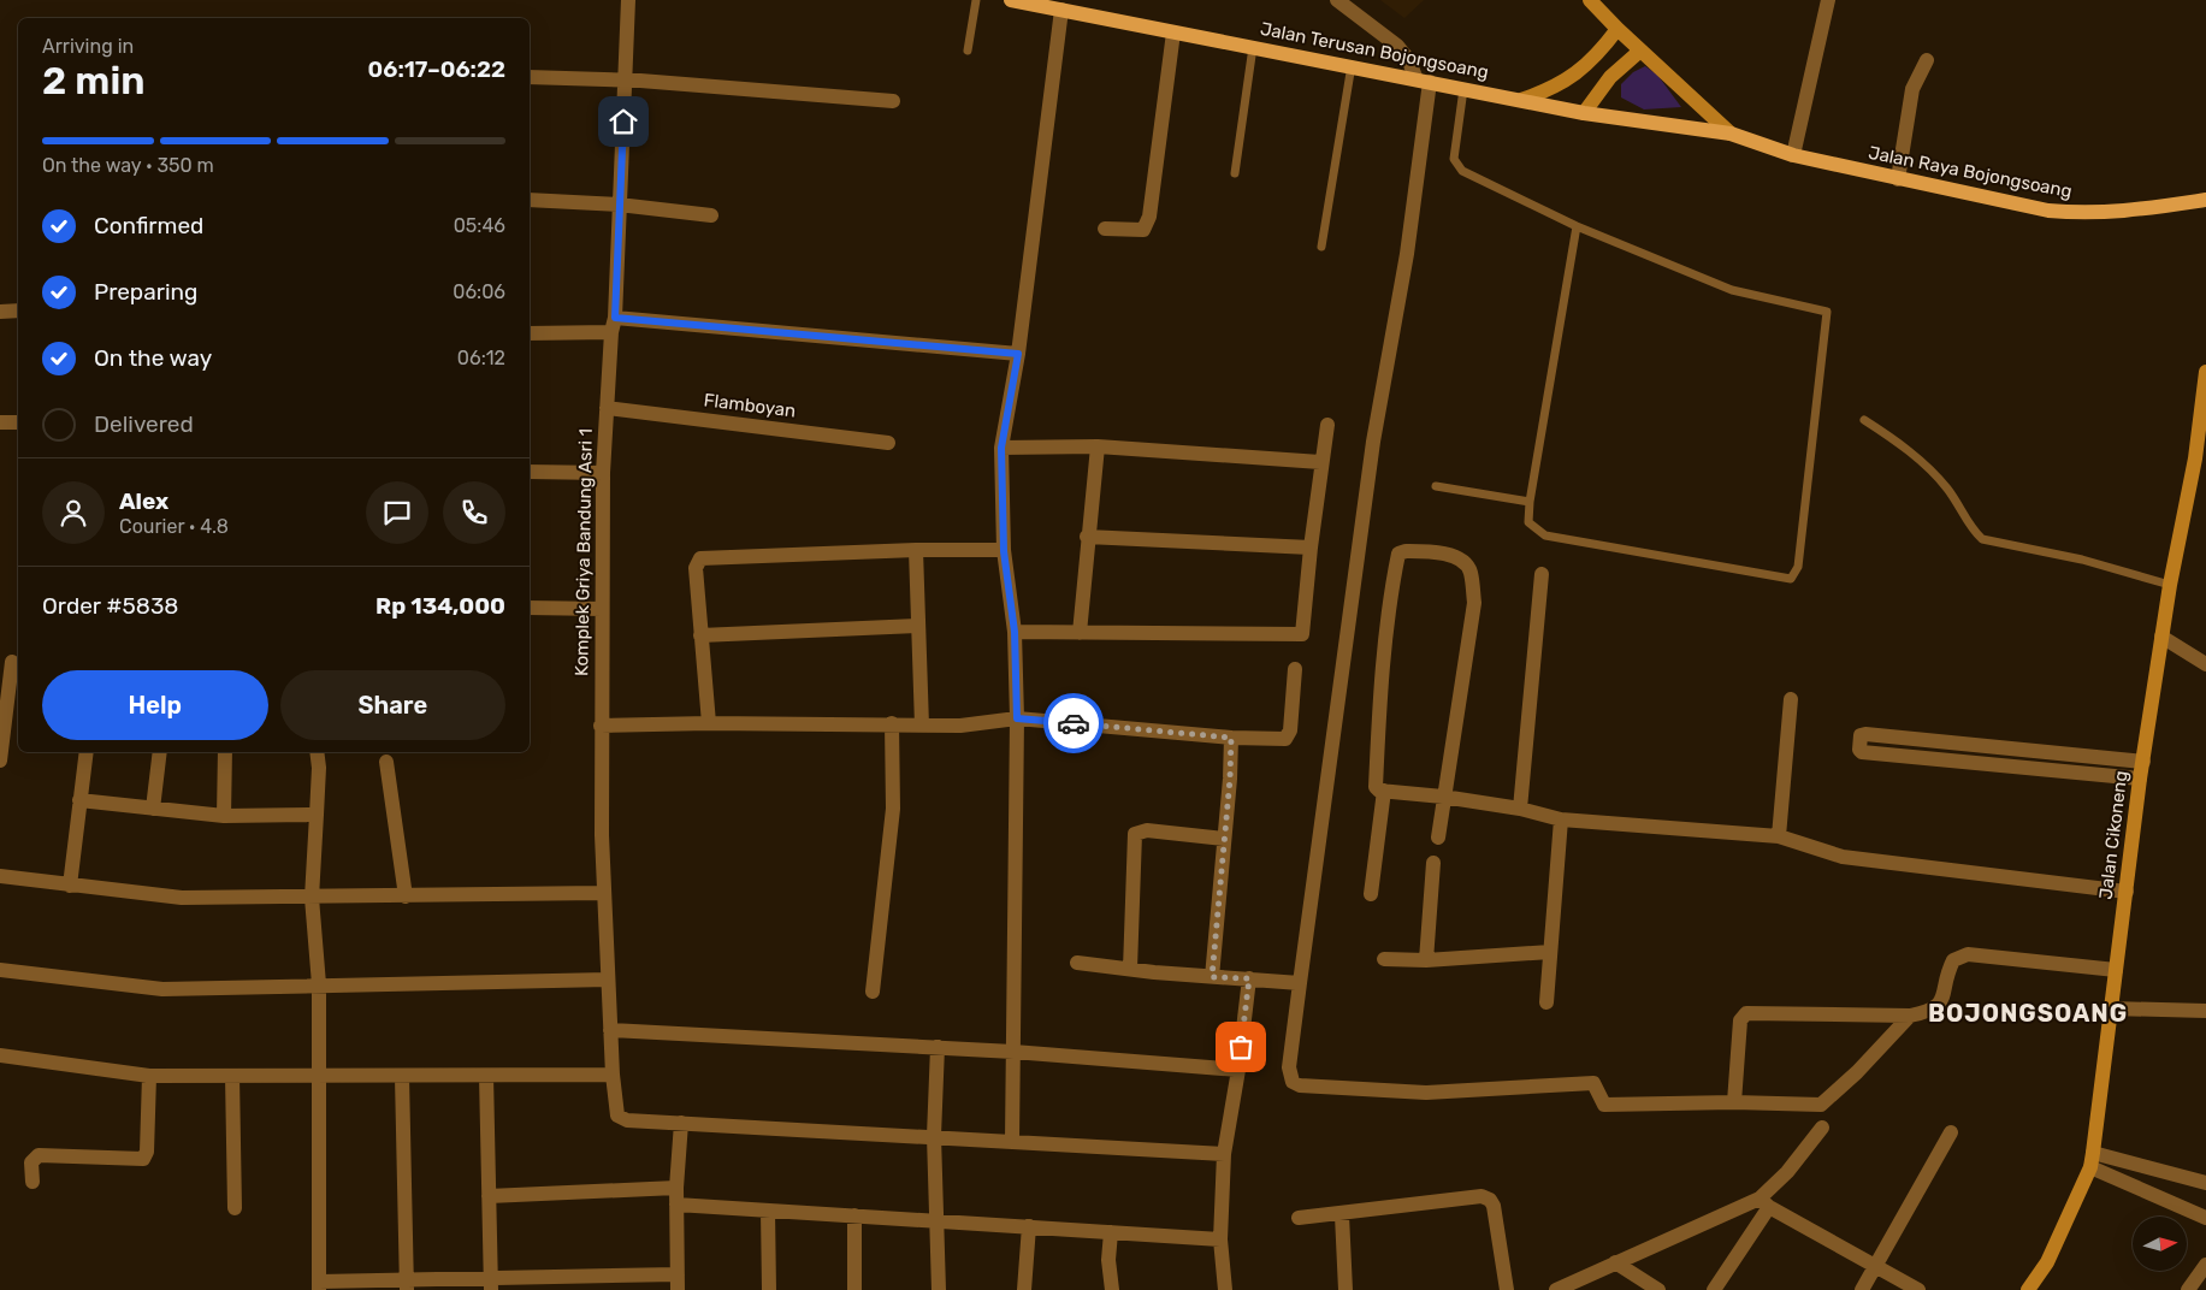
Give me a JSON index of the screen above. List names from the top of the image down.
{
  "streets": {
    "main road": ["Jalan Terusan Bojongsoang", "Jalan Raya Bojongsoang"],
    "street": ["Flamboyan", "Komplek Griya Bandung Asri 1", "Jalan Cikoneng"]
  },
  "crossings": [
    ["Jalan Terusan Bojongsoang", "Jalan Raya Bojongsoang"],
    ["Flamboyan", "Komplek Griya Bandung Asri 1"]
  ],
  "districts": ["BOJONGSOANG"],
  "north": "right",
  "page": {
    "heading": ["2 min", "Arriving in", "06:17–06:22"],
    "panel": [
      "Alex",
      "Courier · 4.8",
      "Order #5838",
      "Rp 134,000"
    ],
    "bar": "On the way · 350 m",
    "list": [
      ["Confirmed", "05:46"],
      ["Preparing", "06:06"],
      ["On the way", "06:12"],
      "Delivered"
    ],
    "buttons": ["Help", "Share"]
  }
}
